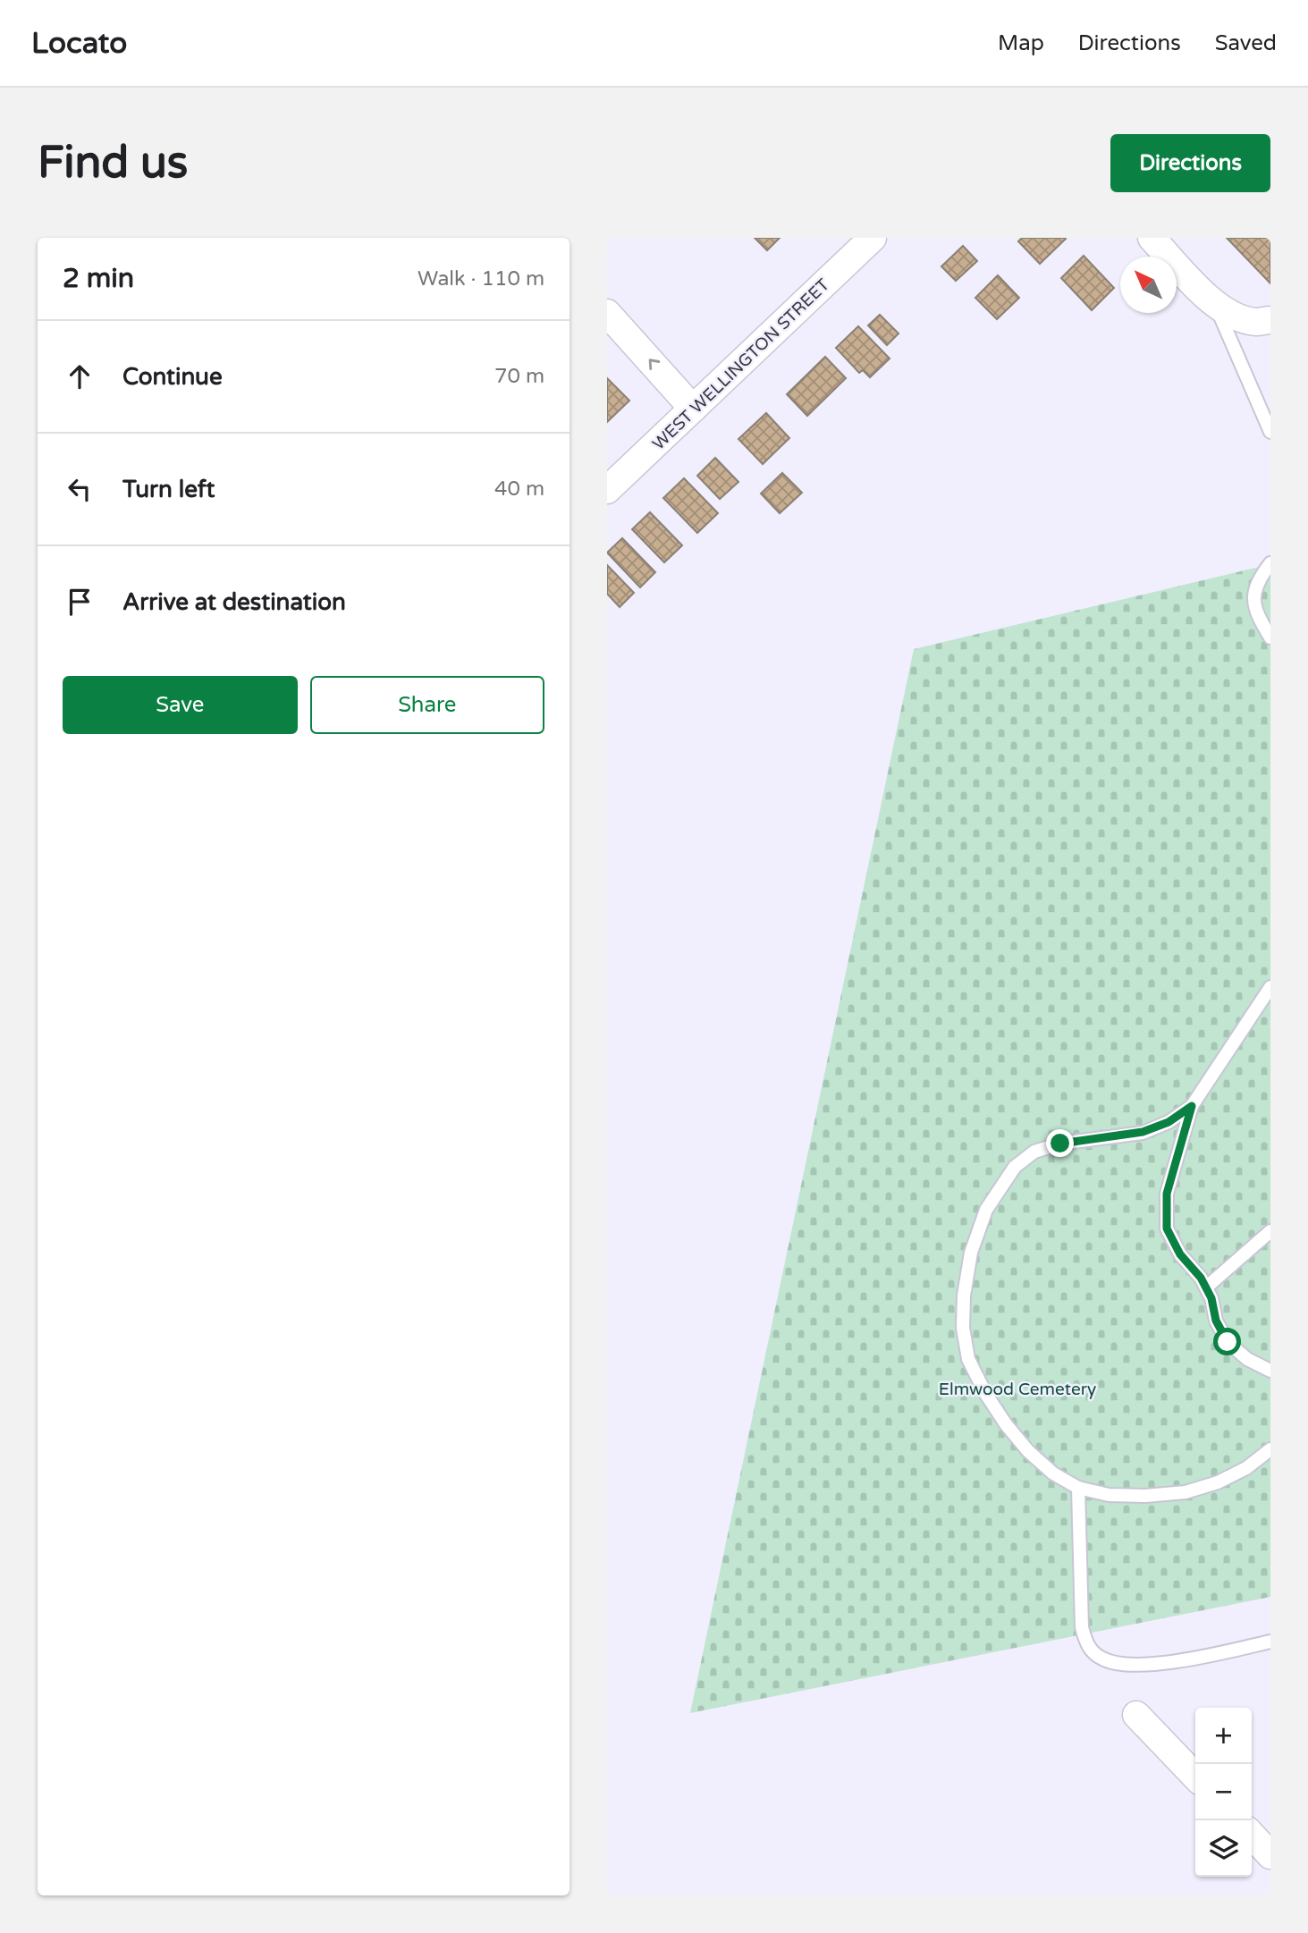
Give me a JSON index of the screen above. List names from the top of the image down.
{
  "streets": {
    "street": ["WEST WELLINGTON STREET"]
  },
  "parks": ["Elmwood Cemetery"],
  "north": "top left",
  "page": {
    "header": "Locato",
    "nav": ["Map", "Directions", "Saved"],
    "buttons": [
      "Directions",
      ["Save", "Share"]
    ],
    "title": "Find us",
    "heading": ["2 min", "Walk · 110 m"],
    "list": [
      ["Continue", "70 m"],
      ["Turn left", "40 m"],
      "Arrive at destination"
    ],
    "map_buttons": ["+", "−"]
  }
}
